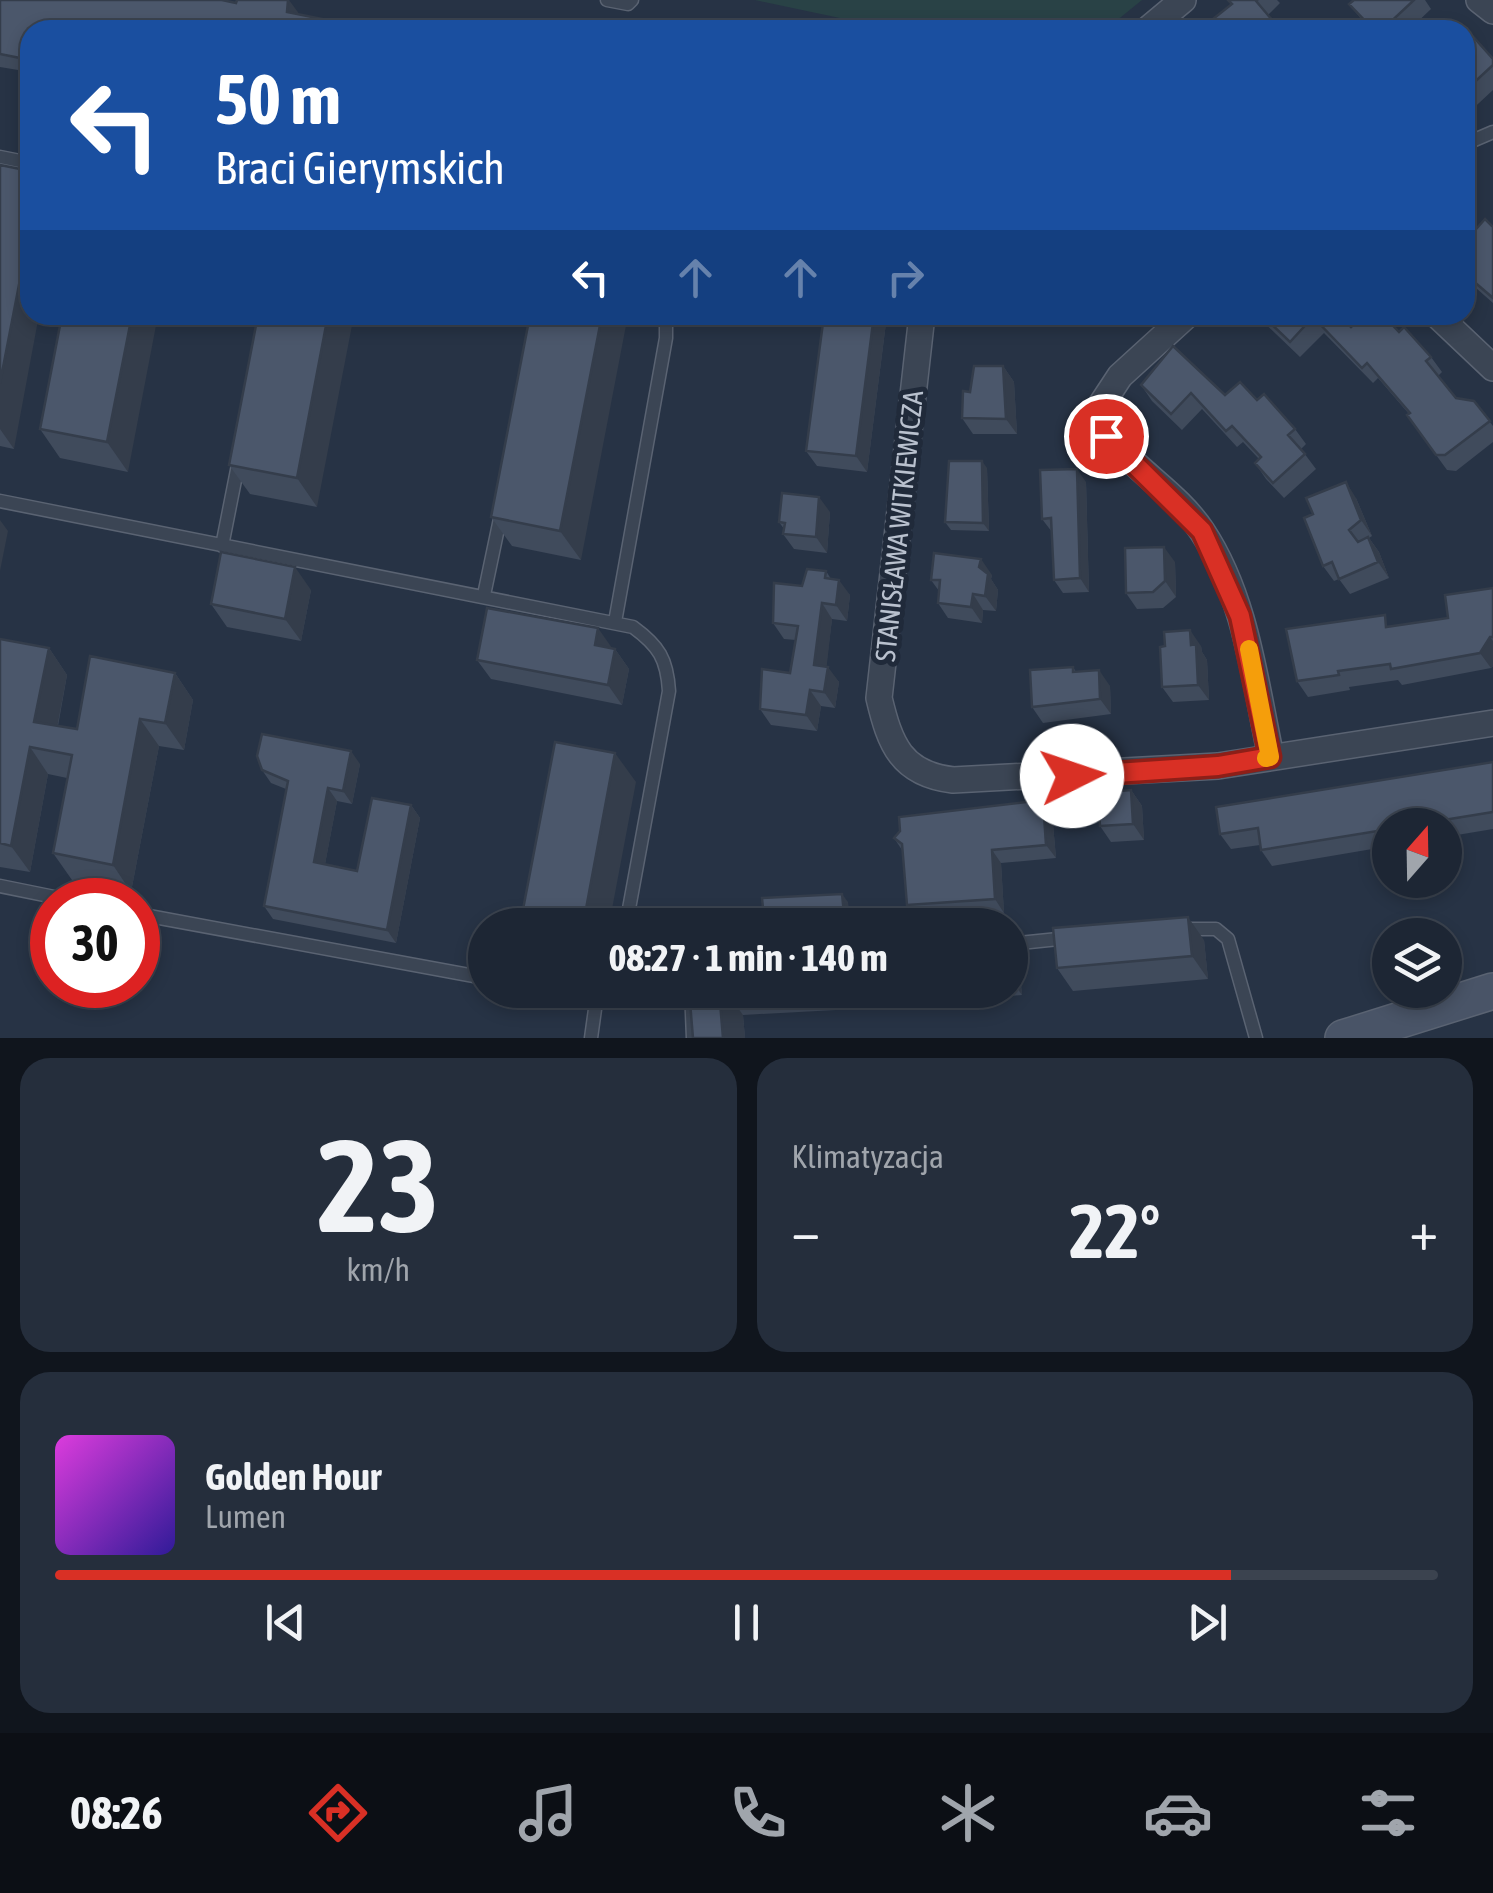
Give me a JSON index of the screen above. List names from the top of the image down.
{
  "streets": {
    "street": ["STANISŁAWA WITKIEWICZA"]
  },
  "north": "top",
  "page": {
    "turn": ["50 m", "Braci Gierymskich"],
    "limit": "30",
    "trip": "08:27 · 1 min · 140 m",
    "tile": [
      ["23", "km/h"],
      "Klimatyzacja"
    ],
    "heat": ["−", "22°", "+"],
    "song": ["Golden Hour", "Lumen"],
    "tabs": "08:26"
  }
}
